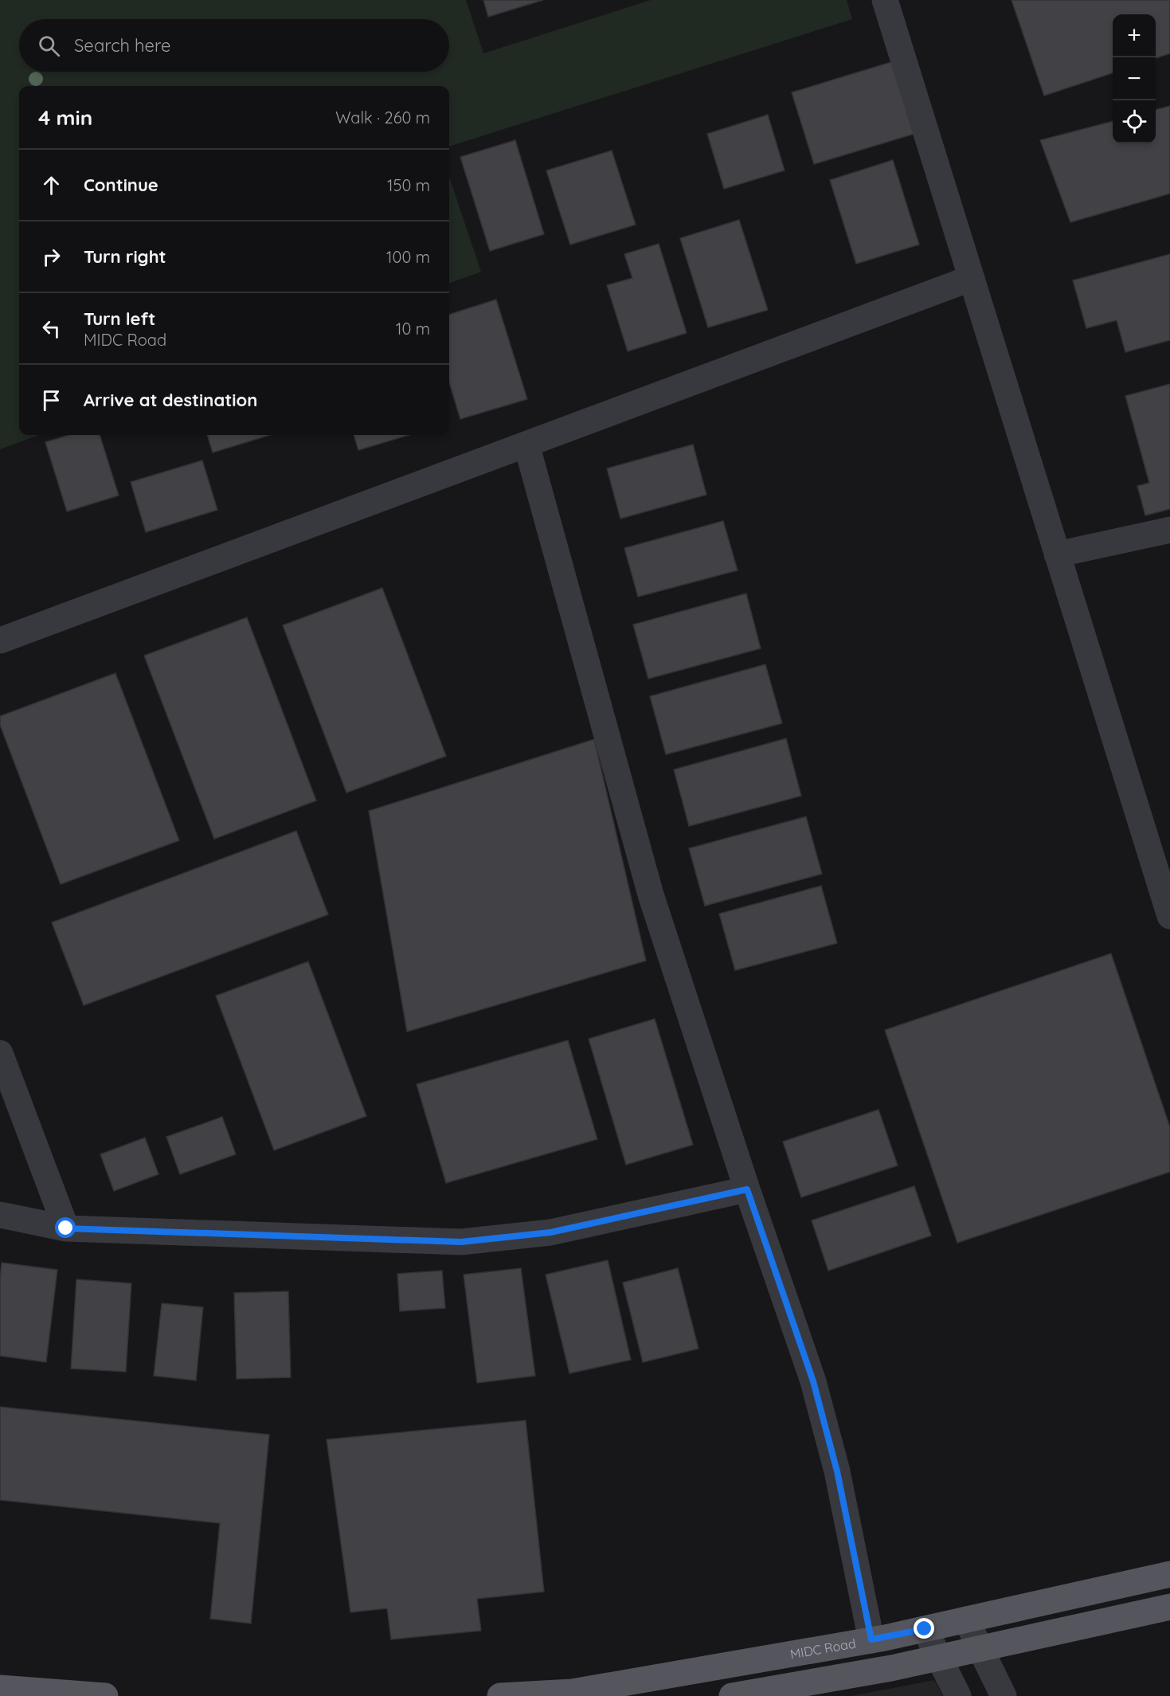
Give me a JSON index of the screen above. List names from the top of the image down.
{
  "streets": {
    "main road": ["MIDC Road"]
  },
  "page": {
    "map_buttons": ["+", "−"],
    "search": "Search here",
    "heading": ["4 min", "Walk · 260 m"],
    "list": [
      ["Continue", "150 m"],
      ["Turn right", "100 m"],
      ["Turn left", "MIDC Road", "10 m"],
      "Arrive at destination"
    ]
  }
}
